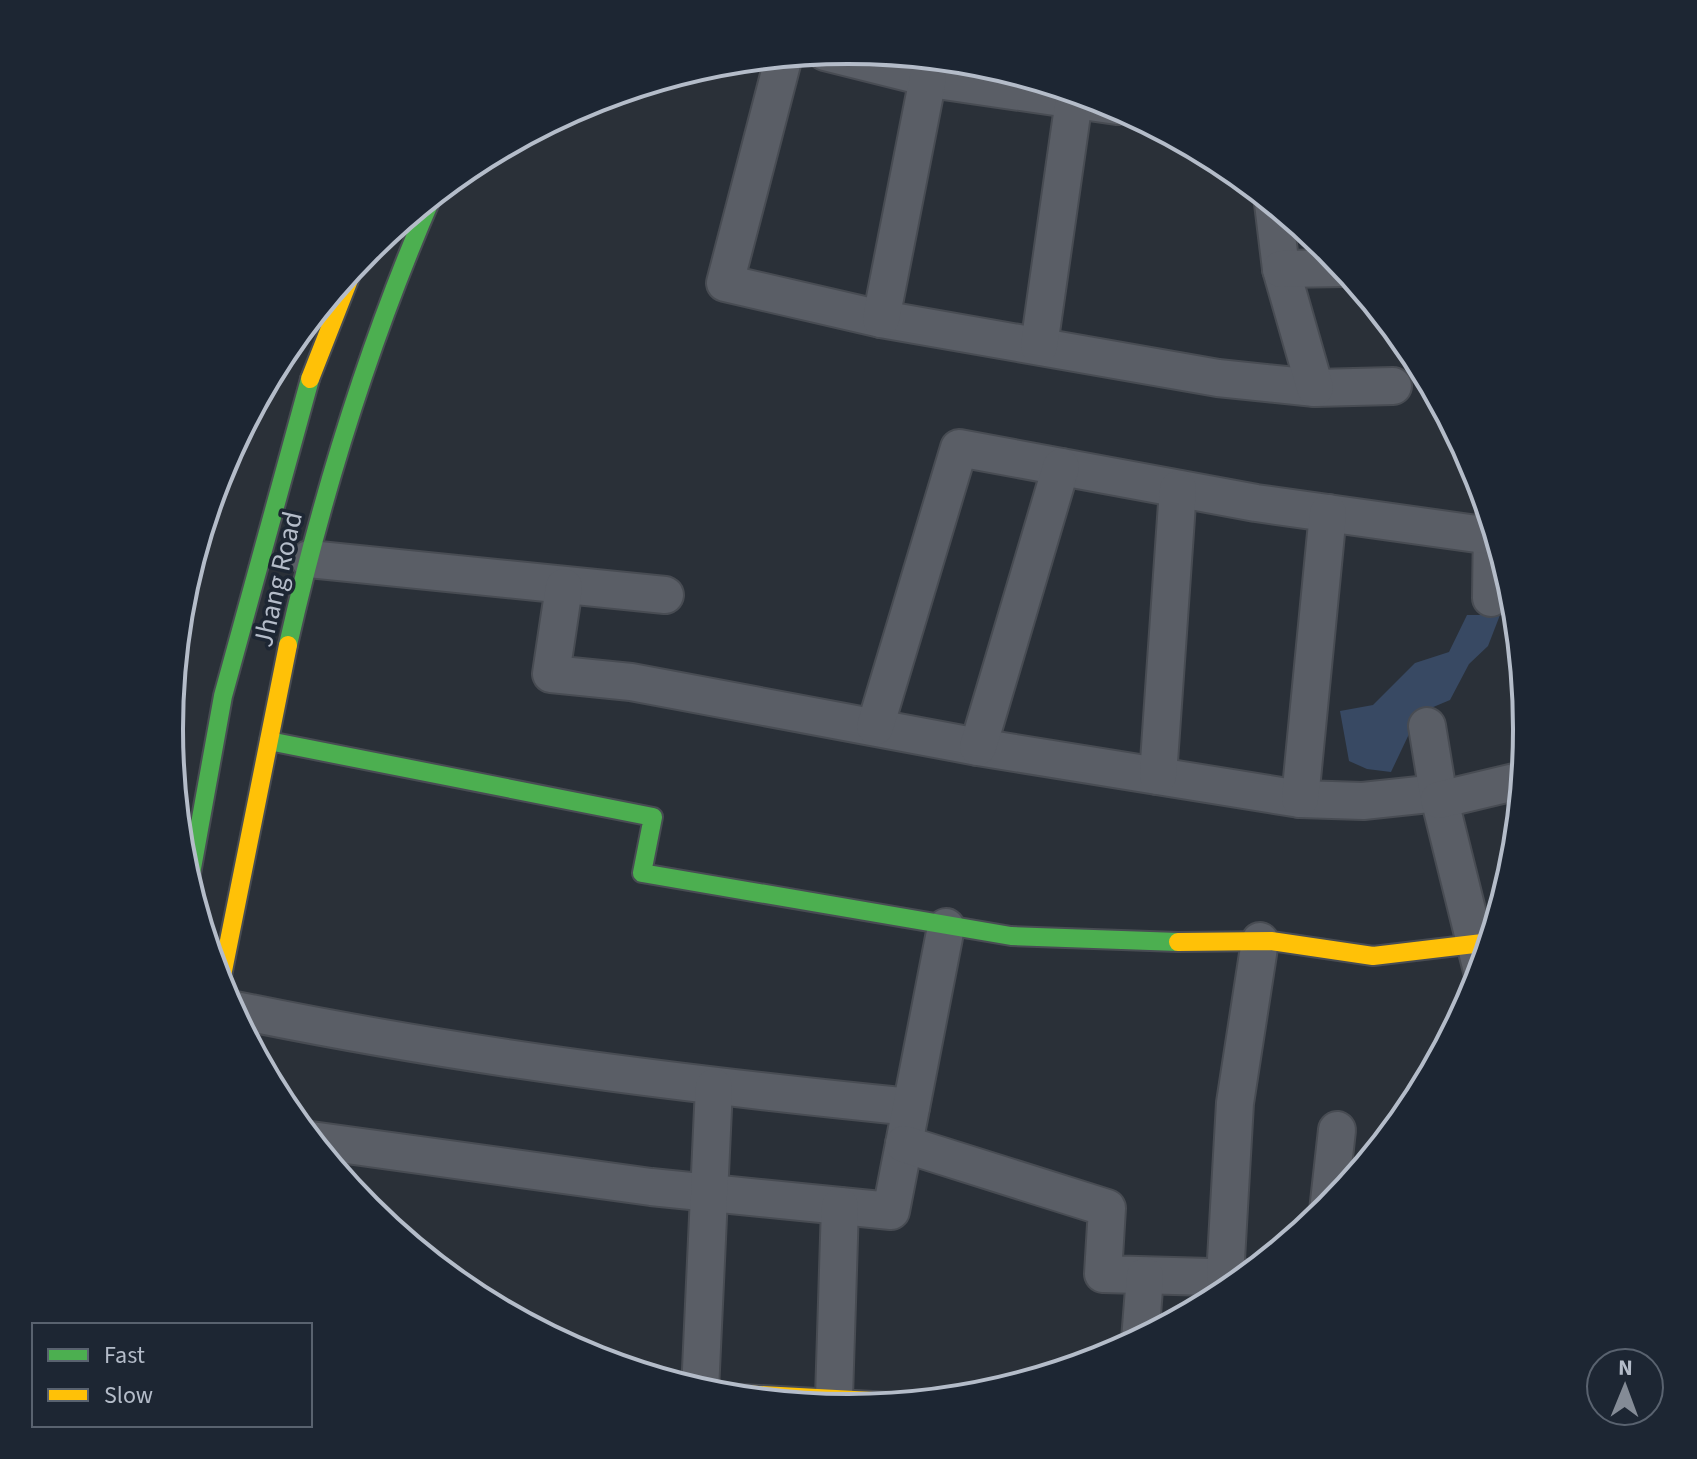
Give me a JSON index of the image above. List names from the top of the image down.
{
  "streets": {
    "street": ["Jhang Road"]
  },
  "legend": ["Fast", "Slow"],
  "north": "top"
}
